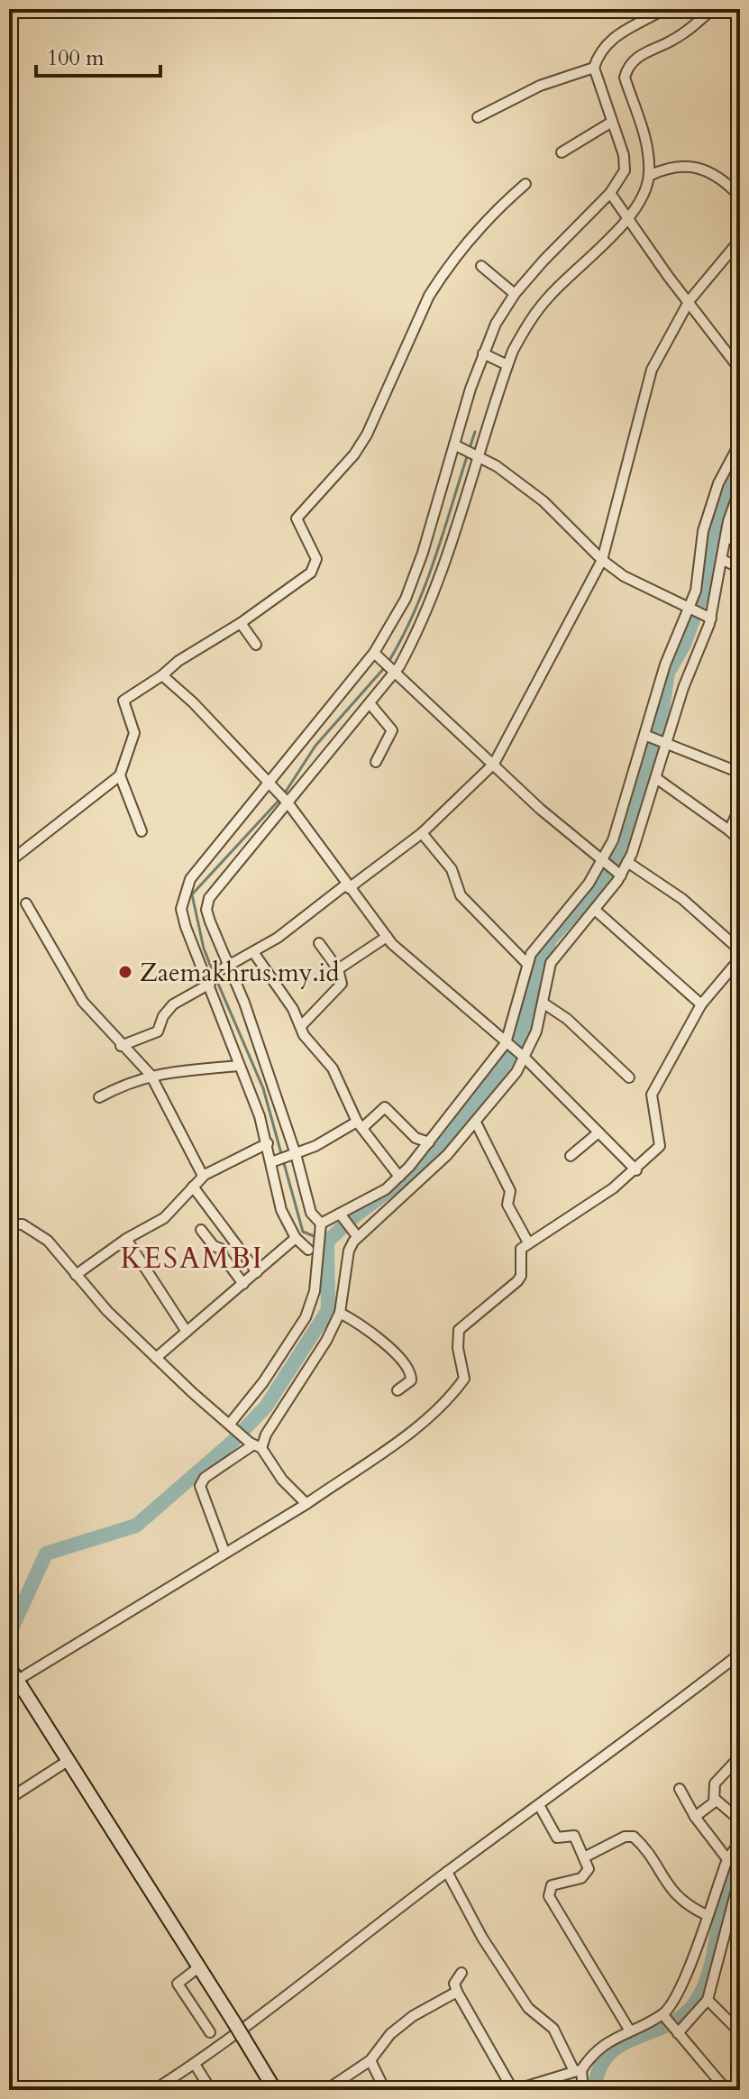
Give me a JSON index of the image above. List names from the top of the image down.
{
  "districts": ["KESAMBI"],
  "places": ["Zaemakhrus.my.id"],
  "scale_bar": "100 m"
}
